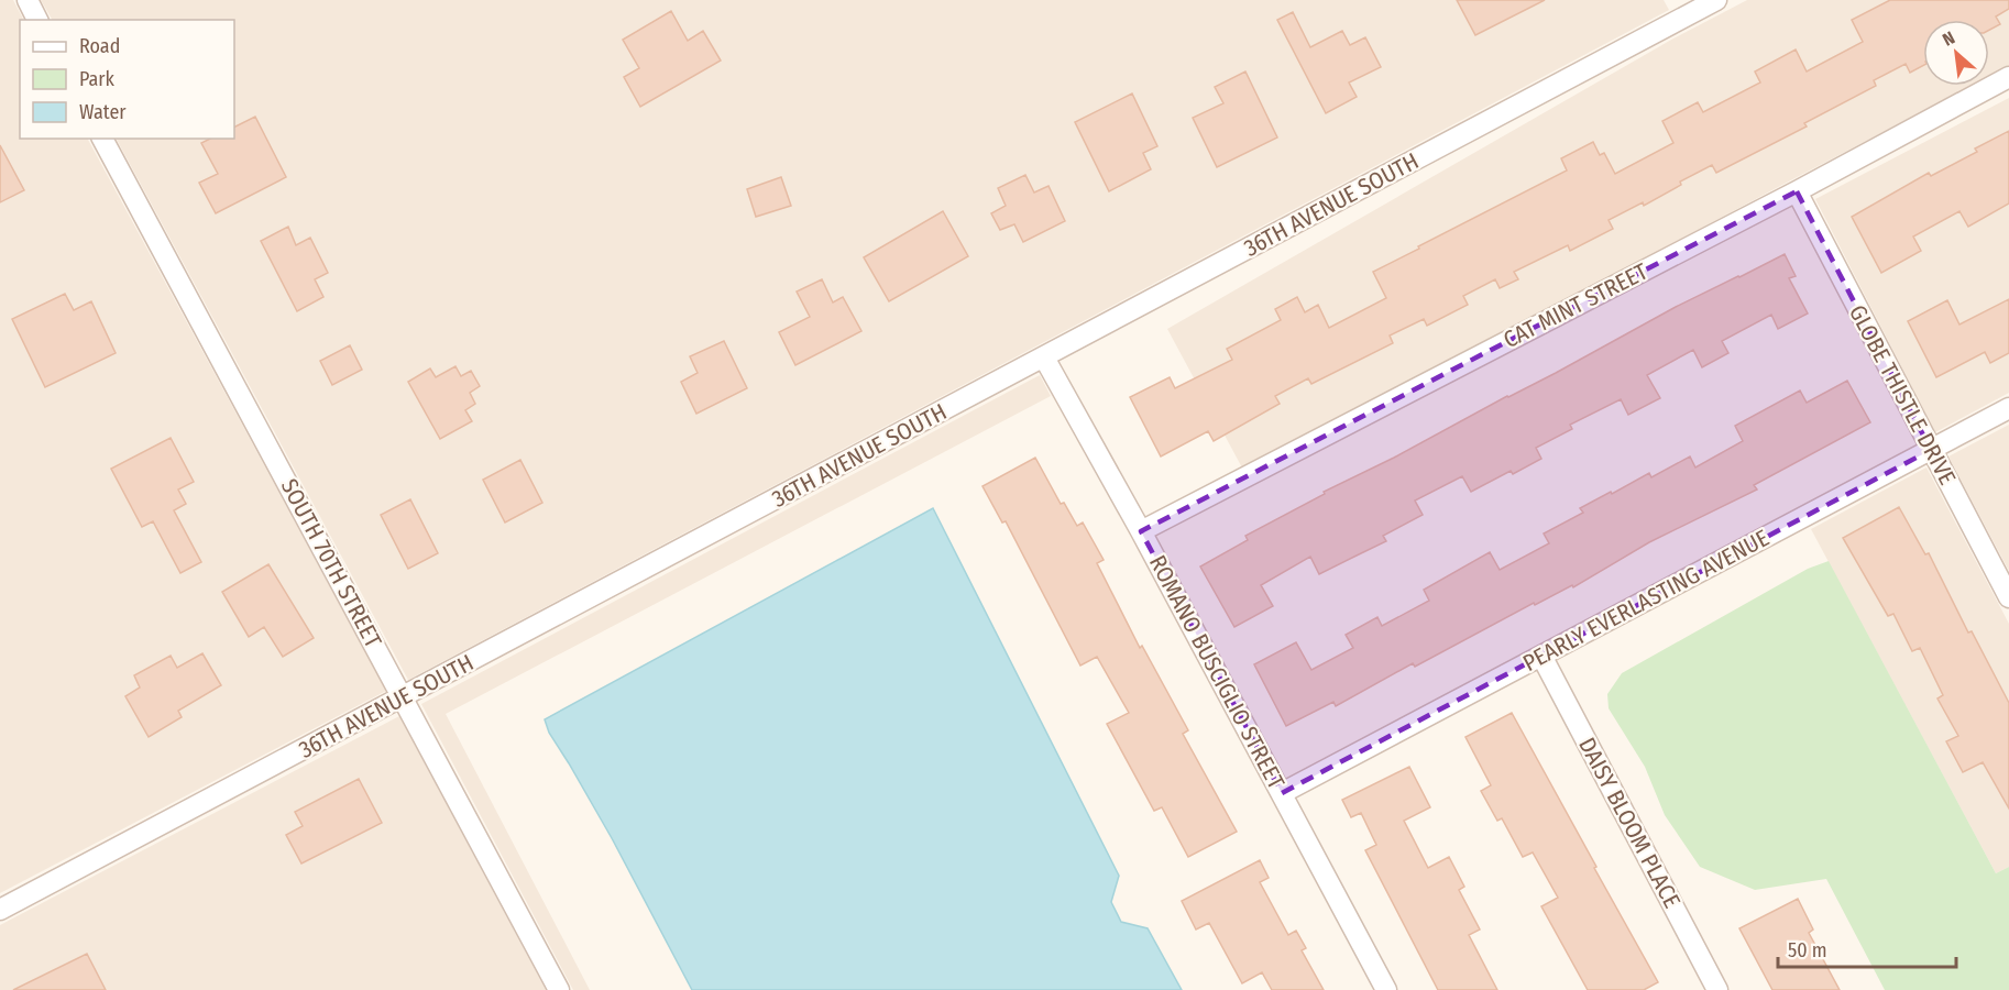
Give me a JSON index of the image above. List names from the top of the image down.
{
  "streets": {
    "street": [
      "36TH AVENUE SOUTH",
      "CAT MINT STREET",
      "GLOBE THISTLE DRIVE",
      "SOUTH 70TH STREET",
      "PEARLY EVERLASTING AVENUE",
      "ROMANO BUSCIGLIO STREET",
      "DAISY BLOOM PLACE"
    ]
  },
  "crossings": [
    ["36TH AVENUE SOUTH", "SOUTH 70TH STREET"],
    ["36TH AVENUE SOUTH", "ROMANO BUSCIGLIO STREET"],
    ["CAT MINT STREET", "GLOBE THISTLE DRIVE"],
    ["CAT MINT STREET", "ROMANO BUSCIGLIO STREET"],
    ["GLOBE THISTLE DRIVE", "PEARLY EVERLASTING AVENUE"],
    ["PEARLY EVERLASTING AVENUE", "ROMANO BUSCIGLIO STREET"],
    ["PEARLY EVERLASTING AVENUE", "DAISY BLOOM PLACE"]
  ],
  "legend": ["Road", "Park", "Water"],
  "scale_bar": "50 m",
  "north": "top left"
}
